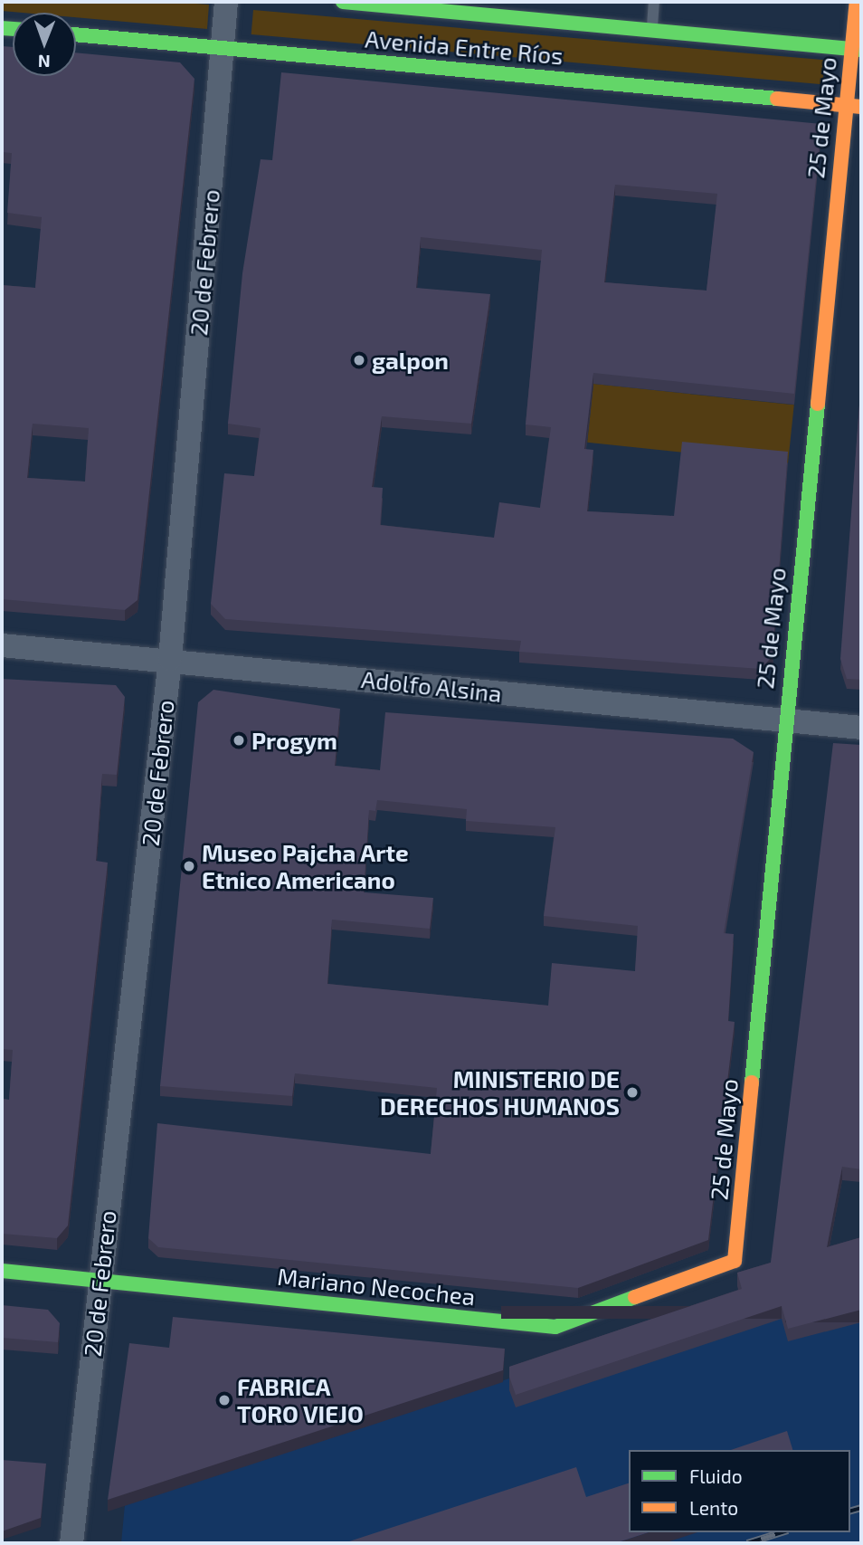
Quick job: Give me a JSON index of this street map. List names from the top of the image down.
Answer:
{
  "streets": {
    "street": [
      "Avenida Entre Ríos",
      "25 de Mayo",
      "20 de Febrero",
      "Adolfo Alsina",
      "Mariano Necochea"
    ]
  },
  "crossings": [
    ["Avenida Entre Ríos", "25 de Mayo"],
    ["Avenida Entre Ríos", "20 de Febrero"],
    ["25 de Mayo", "Adolfo Alsina"],
    ["25 de Mayo", "Mariano Necochea"],
    ["20 de Febrero", "Adolfo Alsina"],
    ["20 de Febrero", "Mariano Necochea"]
  ],
  "places": [
    "galpon",
    "Progym",
    "Museo Pajcha Arte Etnico Americano",
    "MINISTERIO DE DERECHOS HUMANOS",
    "FABRICA TORO VIEJO"
  ],
  "legend": ["Fluido", "Lento"],
  "north": "bottom"
}
